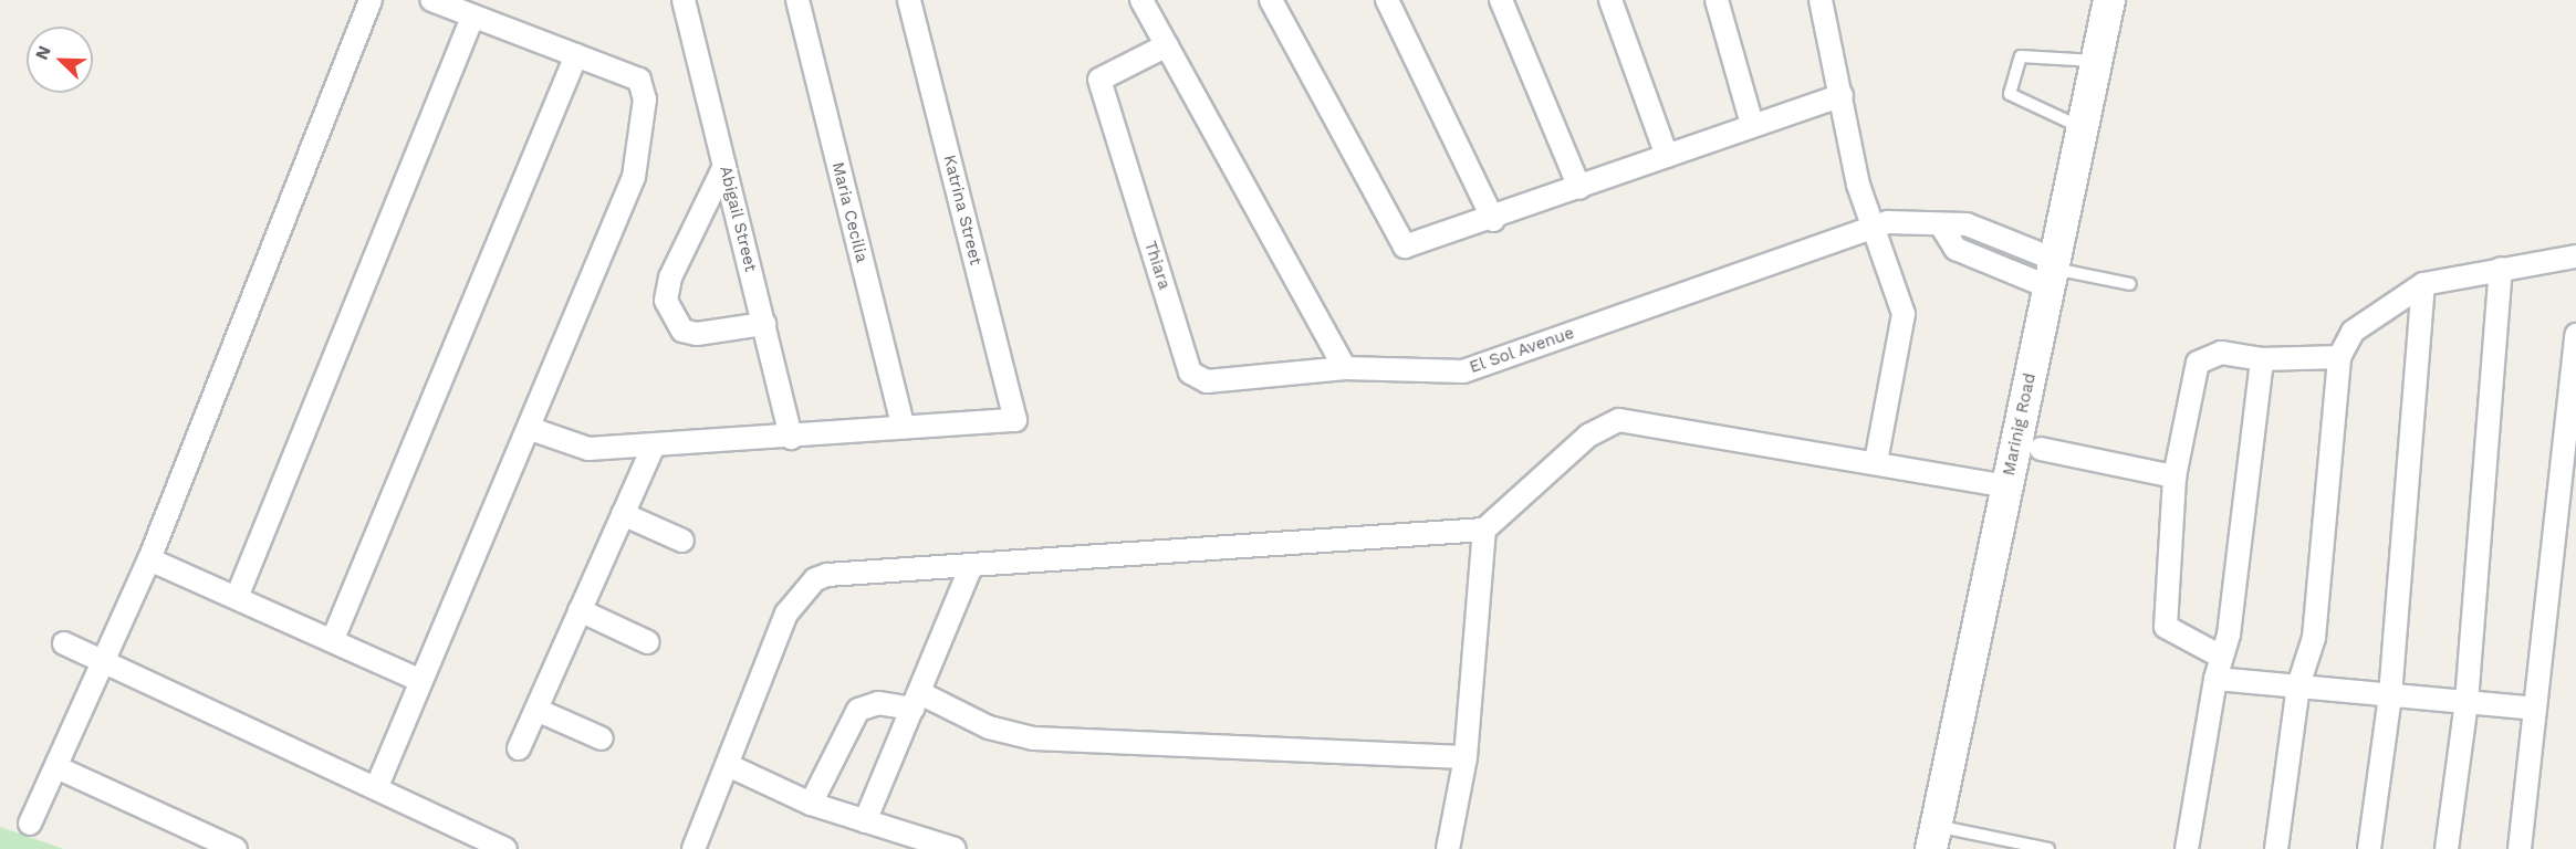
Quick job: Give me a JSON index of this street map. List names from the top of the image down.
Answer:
{
  "streets": {
    "street": [
      "Maria Cecilia",
      "Abigail Street",
      "Thiara",
      "El Sol Avenue",
      "Marinig Road"
    ]
  },
  "crossings": [
    ["Thiara", "El Sol Avenue"],
    ["El Sol Avenue", "Marinig Road"]
  ],
  "north": "top left"
}
